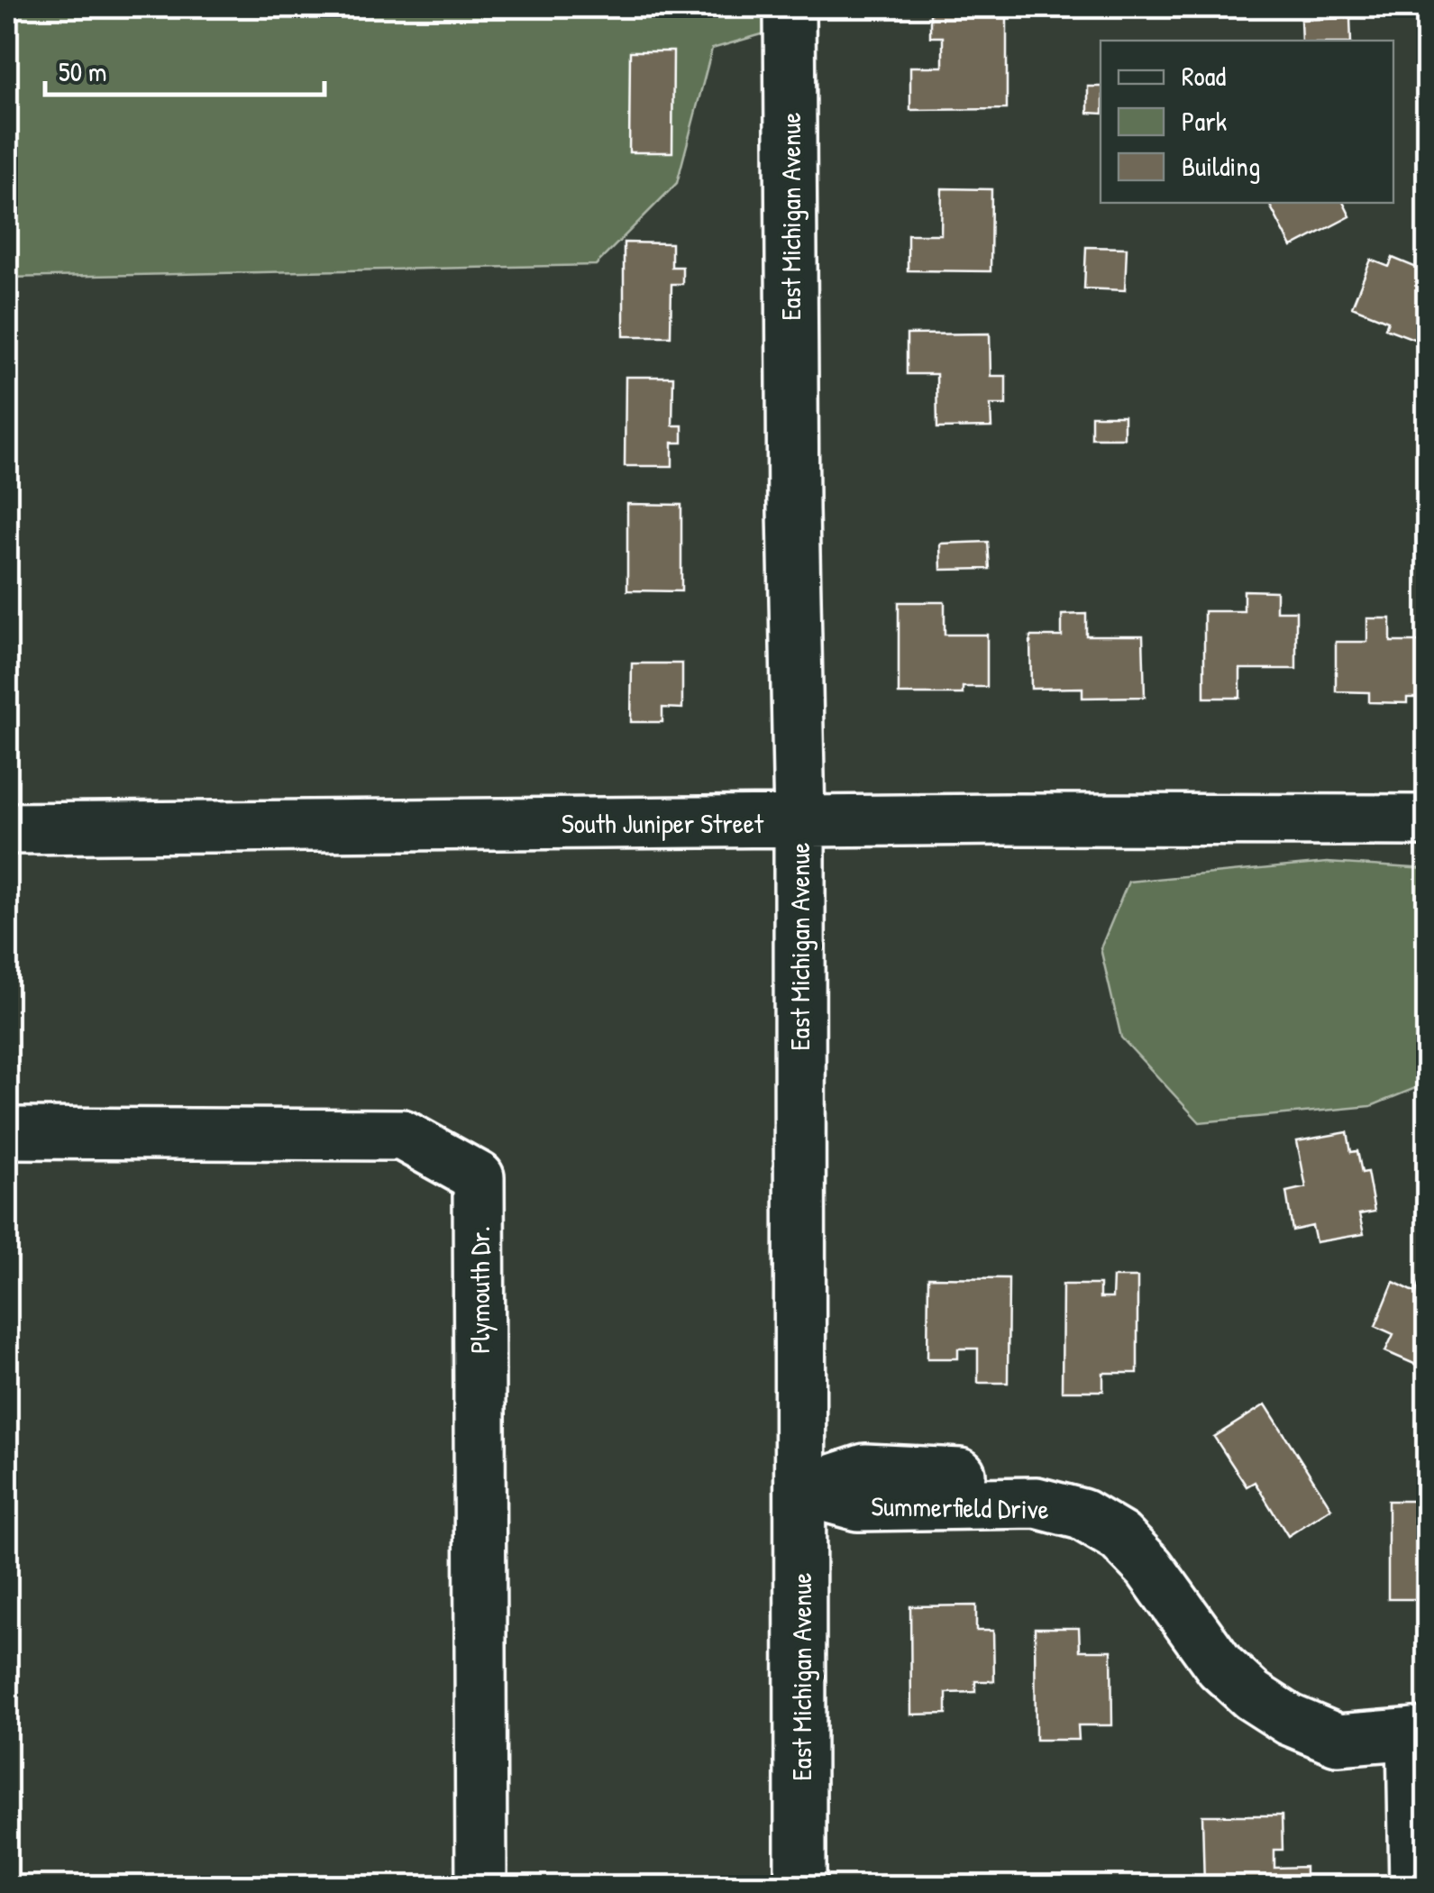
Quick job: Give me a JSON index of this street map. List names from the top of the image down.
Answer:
{
  "streets": {
    "street": [
      "East Michigan Avenue",
      "South Juniper Street",
      "Plymouth Dr.",
      "Summerfield Drive"
    ]
  },
  "crossings": [
    ["East Michigan Avenue", "South Juniper Street"],
    ["East Michigan Avenue", "Summerfield Drive"]
  ],
  "legend": ["Road", "Park", "Building"],
  "scale_bar": "50 m"
}
